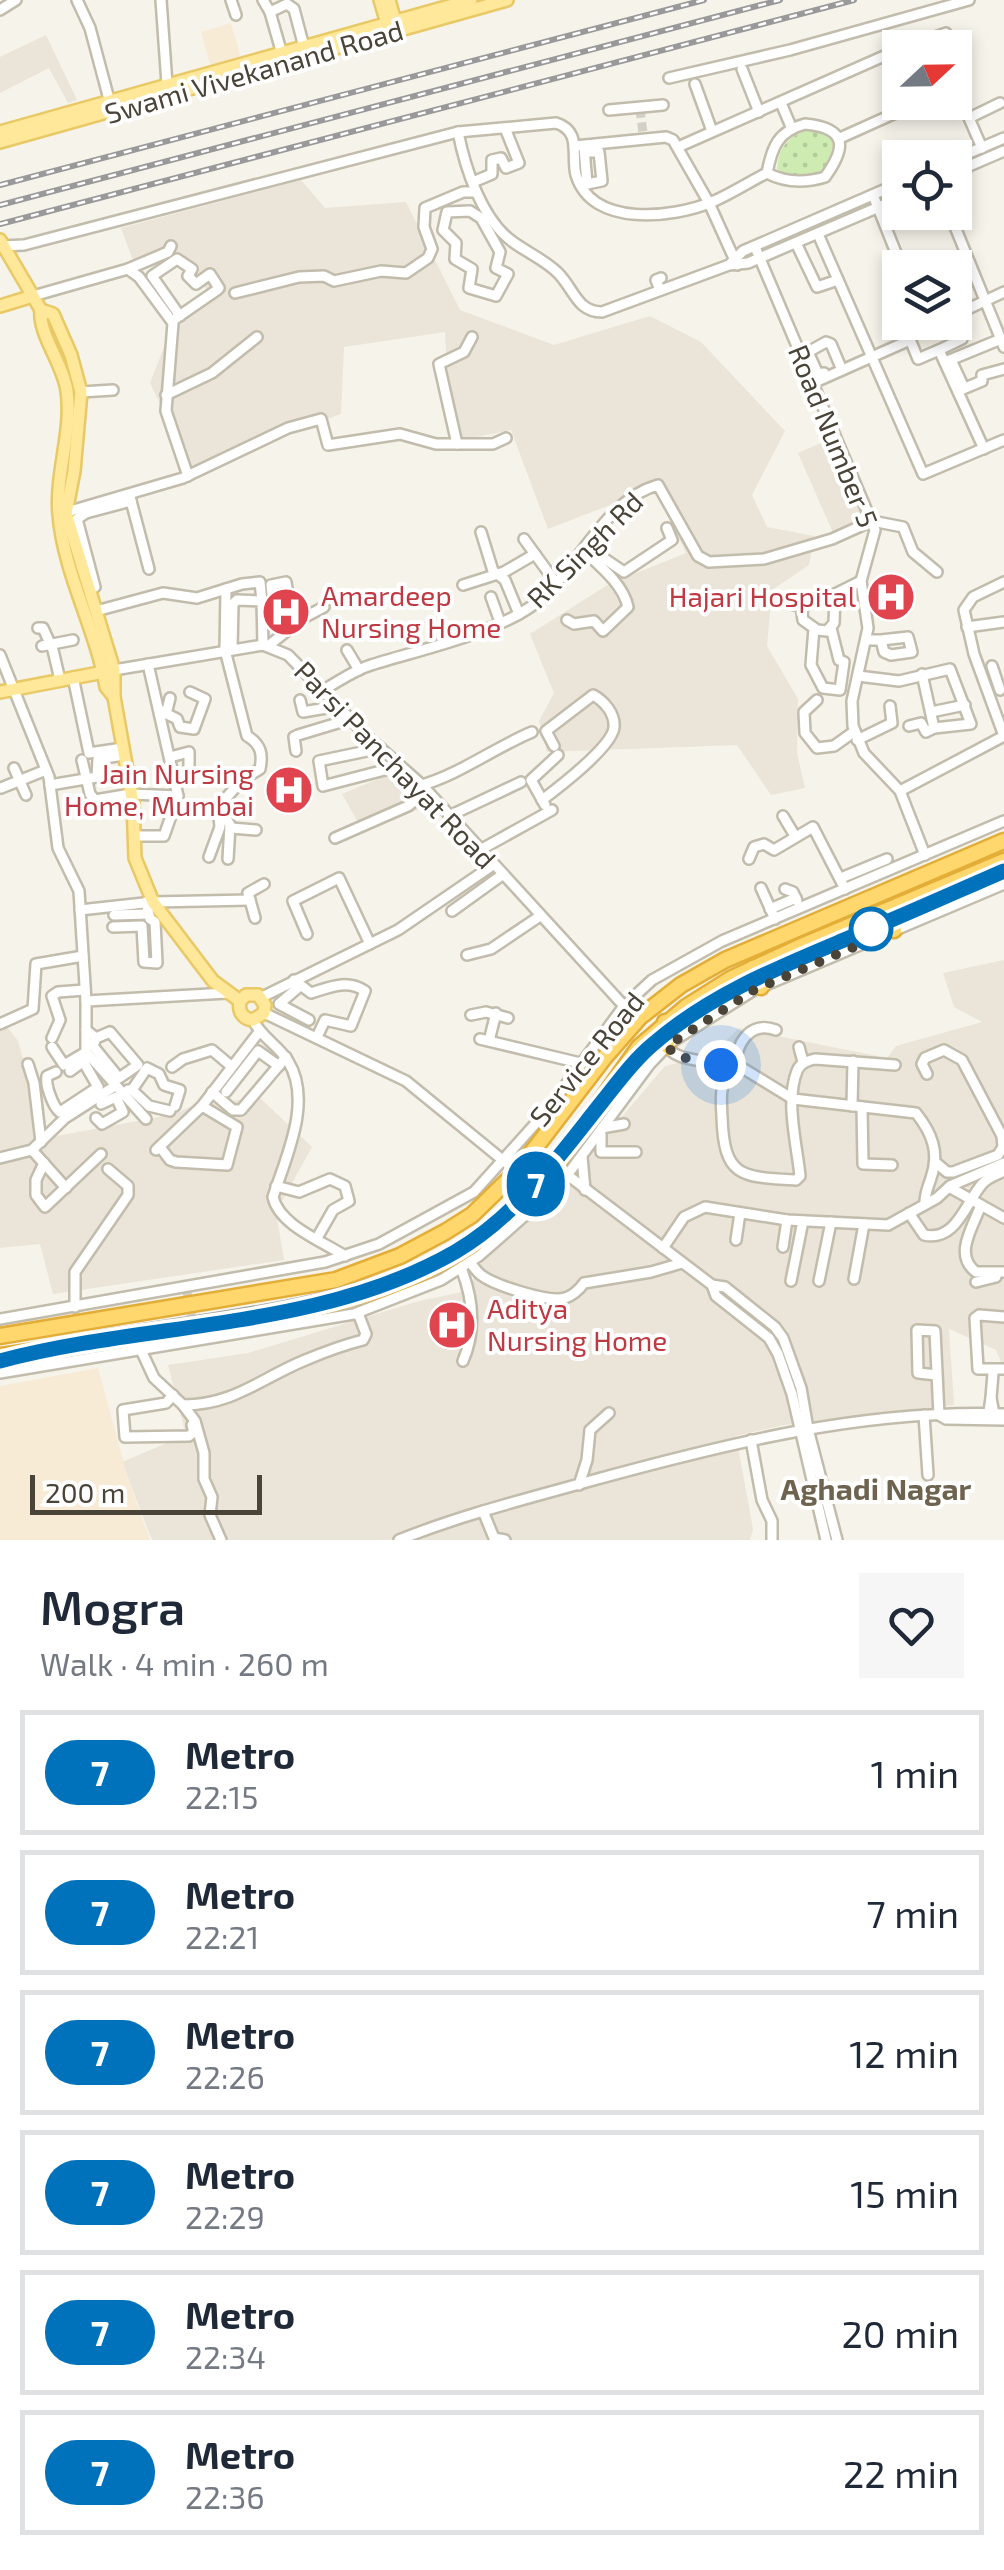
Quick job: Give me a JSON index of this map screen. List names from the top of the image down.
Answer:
{
  "streets": {
    "main road": ["Swami Vivekanand Road"],
    "street": [
      "Road Number 5",
      "RK Singh Rd",
      "Parsi Panchayat Road",
      "Service Road"
    ]
  },
  "crossings": [
    ["Road Number 5", "RK Singh Rd"],
    ["RK Singh Rd", "Parsi Panchayat Road"],
    ["Parsi Panchayat Road", "Service Road"]
  ],
  "districts": ["Aghadi Nagar"],
  "places": {
    "hospital": [
      "Hajari Hospital",
      "Amardeep Nursing Home",
      "Jain Nursing Home, Mumbai",
      "Aditya Nursing Home"
    ]
  },
  "lines": ["metro line 7"],
  "scale_bar": "200 m",
  "north": "right",
  "page": {
    "on_map": "7",
    "scale": "200 m",
    "heading": ["Mogra", "Walk · 4 min · 260 m"],
    "list": [
      {
        "mark": "7",
        "name": "Metro",
        "note": "22:15",
        "value": "1 min"
      },
      {
        "mark": "7",
        "name": "Metro",
        "note": "22:21",
        "value": "7 min"
      },
      {
        "mark": "7",
        "name": "Metro",
        "note": "22:26",
        "value": "12 min"
      },
      {
        "mark": "7",
        "name": "Metro",
        "note": "22:29",
        "value": "15 min"
      },
      {
        "mark": "7",
        "name": "Metro",
        "note": "22:34",
        "value": "20 min"
      },
      {
        "mark": "7",
        "name": "Metro",
        "note": "22:36",
        "value": "22 min"
      }
    ]
  }
}
